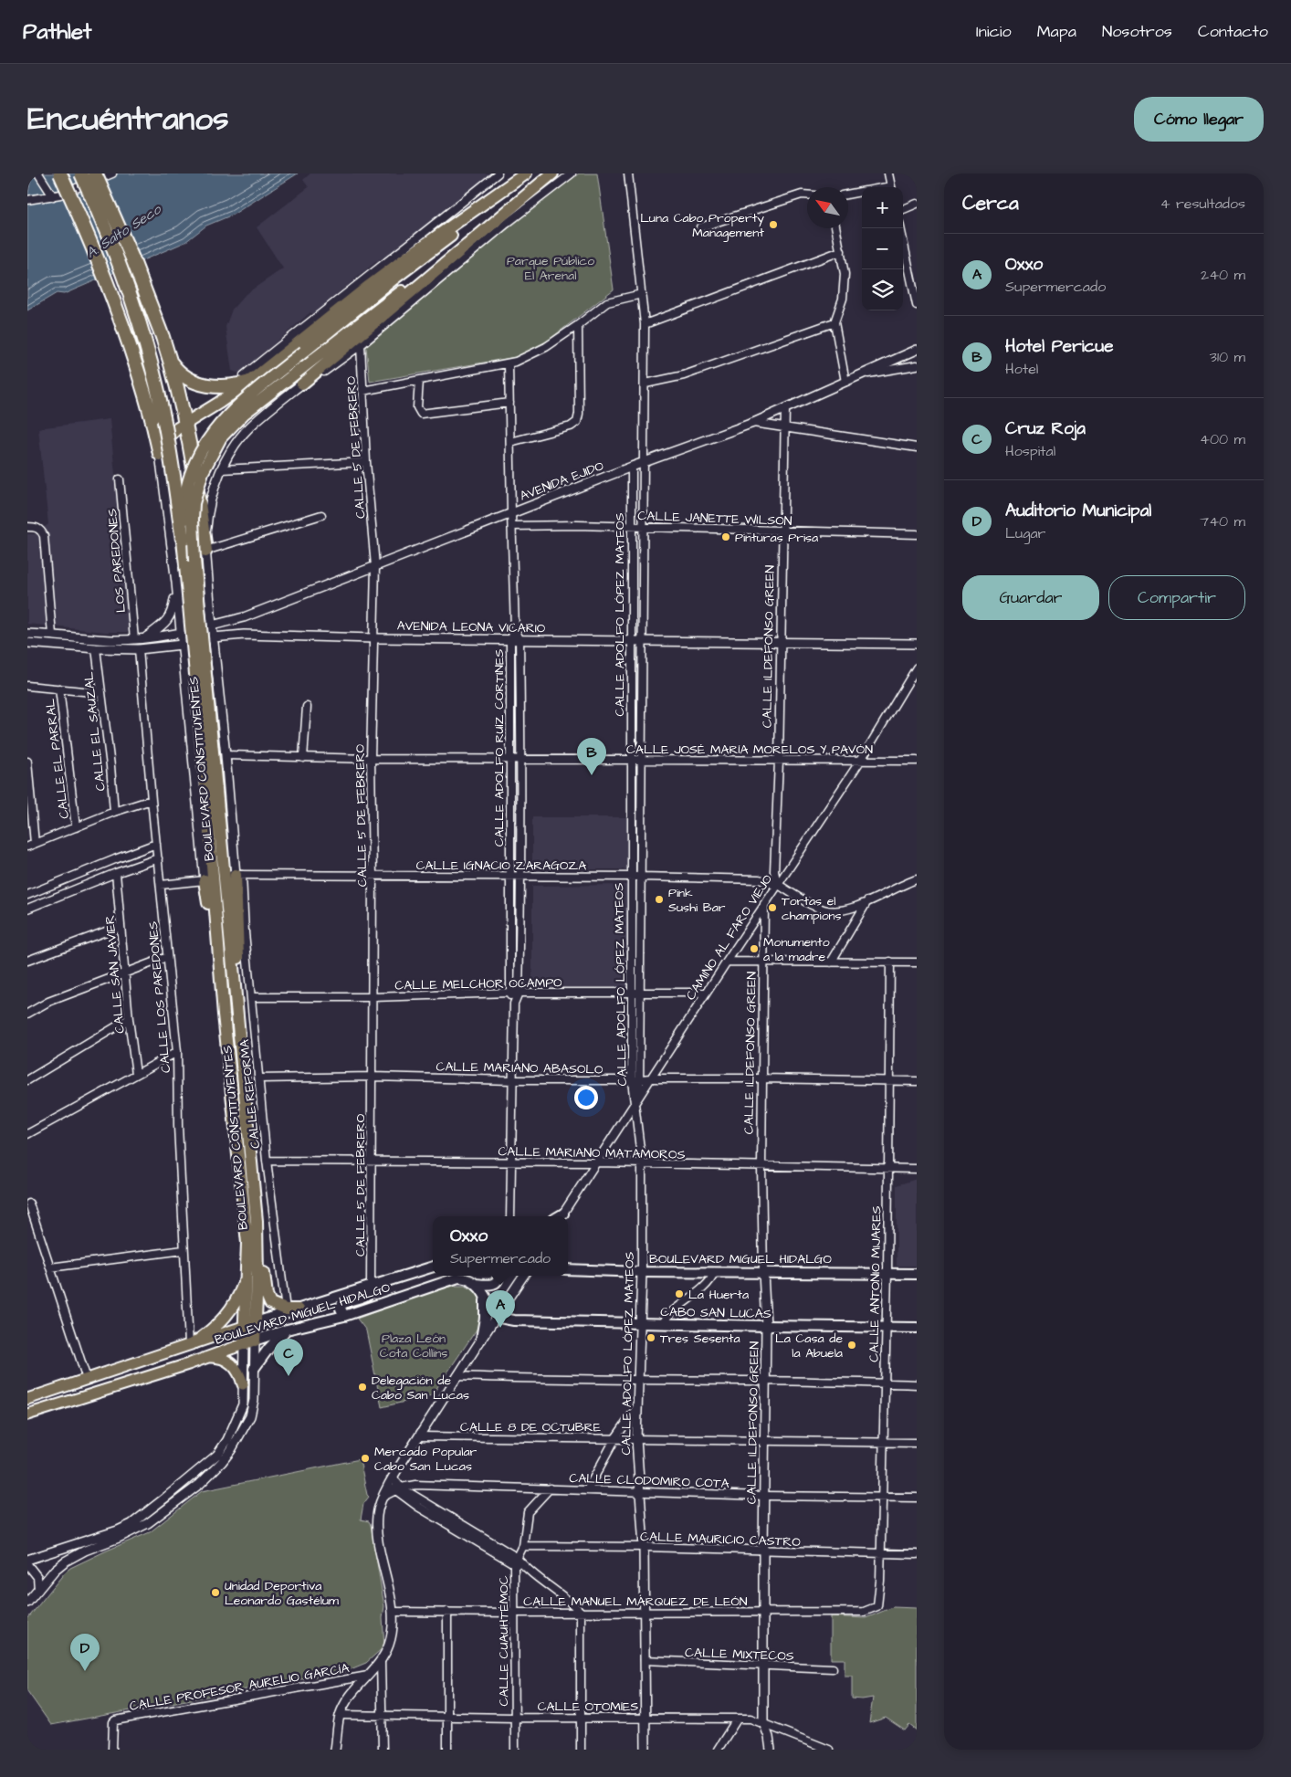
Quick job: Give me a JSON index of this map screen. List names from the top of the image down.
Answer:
{
  "streets": {
    "highway": ["BOULEVARD CONSTITUYENTES"],
    "main road": ["BOULEVARD MIGUEL HIDALGO", "CABO SAN LUCAS"],
    "street": [
      "CALLE 5 DE FEBRERO",
      "AVENIDA EJIDO",
      "CALLE JANETTE WILSON",
      "LOS PAREDONES",
      "CALLE ADOLFO LÓPEZ MATEOS",
      "AVENIDA LEONA VICARIO",
      "CALLE ILDEFONSO GREEN",
      "CALLE EL SAUZAL",
      "CALLE ADOLFO RUÍZ CORTINES",
      "CALLE JOSÉ MARÍA MORELOS Y PAVÓN",
      "CALLE EL PARRAL",
      "CALLE IGNACIO ZARAGOZA",
      "CAMINO AL FARO VIEJO",
      "CALLE SAN JAVIER",
      "CALLE MELCHOR OCAMPO",
      "CALLE LOS PAREDONES",
      "CALLE MARIANO ABASOLO",
      "CALLE REFORMA",
      "CALLE MARIANO MATAMOROS",
      "CALLE ANTONIO MIJARES",
      "CALLE 8 DE OCTUBRE",
      "CALLE CLODOMIRO COTA",
      "CALLE MAURICIO CASTRO",
      "CALLE MANUEL MÁRQUEZ DE LEÓN",
      "CALLE CUAUHTÉMOC",
      "CALLE MIXTECOS",
      "CALLE PROFESOR AURELIO GARCÍA",
      "CALLE OTOMÍES"
    ]
  },
  "crossings": [
    ["CALLE 5 DE FEBRERO", "AVENIDA EJIDO"],
    ["CALLE 5 DE FEBRERO", "AVENIDA LEONA VICARIO"],
    ["CALLE 5 DE FEBRERO", "CALLE JOSÉ MARÍA MORELOS Y PAVÓN"],
    ["CALLE 5 DE FEBRERO", "CALLE IGNACIO ZARAGOZA"],
    ["CALLE 5 DE FEBRERO", "CALLE MELCHOR OCAMPO"],
    ["CALLE 5 DE FEBRERO", "CALLE MARIANO ABASOLO"],
    ["CALLE 5 DE FEBRERO", "CALLE MARIANO MATAMOROS"],
    ["CALLE 5 DE FEBRERO", "BOULEVARD MIGUEL HIDALGO"],
    ["AVENIDA EJIDO", "CALLE ADOLFO LÓPEZ MATEOS"],
    ["AVENIDA EJIDO", "CALLE ILDEFONSO GREEN"],
    ["AVENIDA EJIDO", "CALLE ADOLFO RUÍZ CORTINES"],
    ["AVENIDA EJIDO", "BOULEVARD CONSTITUYENTES"],
    ["CALLE JANETTE WILSON", "CALLE ADOLFO LÓPEZ MATEOS"],
    ["CALLE JANETTE WILSON", "CALLE ILDEFONSO GREEN"],
    ["CALLE JANETTE WILSON", "CALLE ADOLFO RUÍZ CORTINES"],
    ["CALLE ADOLFO LÓPEZ MATEOS", "AVENIDA LEONA VICARIO"],
    ["CALLE ADOLFO LÓPEZ MATEOS", "CALLE JOSÉ MARÍA MORELOS Y PAVÓN"],
    ["CALLE ADOLFO LÓPEZ MATEOS", "CALLE IGNACIO ZARAGOZA"],
    ["CALLE ADOLFO LÓPEZ MATEOS", "CAMINO AL FARO VIEJO"],
    ["CALLE ADOLFO LÓPEZ MATEOS", "CALLE MELCHOR OCAMPO"],
    ["CALLE ADOLFO LÓPEZ MATEOS", "CALLE MARIANO ABASOLO"],
    ["CALLE ADOLFO LÓPEZ MATEOS", "CALLE MARIANO MATAMOROS"],
    ["CALLE ADOLFO LÓPEZ MATEOS", "BOULEVARD MIGUEL HIDALGO"],
    ["CALLE ADOLFO LÓPEZ MATEOS", "CABO SAN LUCAS"],
    ["CALLE ADOLFO LÓPEZ MATEOS", "CALLE 8 DE OCTUBRE"],
    ["CALLE ADOLFO LÓPEZ MATEOS", "CALLE CLODOMIRO COTA"],
    ["CALLE ADOLFO LÓPEZ MATEOS", "CALLE MAURICIO CASTRO"],
    ["CALLE ADOLFO LÓPEZ MATEOS", "CALLE MANUEL MÁRQUEZ DE LEÓN"],
    ["CALLE ADOLFO LÓPEZ MATEOS", "CALLE MIXTECOS"],
    ["CALLE ADOLFO LÓPEZ MATEOS", "CALLE OTOMÍES"],
    ["AVENIDA LEONA VICARIO", "CALLE ILDEFONSO GREEN"],
    ["AVENIDA LEONA VICARIO", "CALLE EL SAUZAL"],
    ["AVENIDA LEONA VICARIO", "CALLE ADOLFO RUÍZ CORTINES"],
    ["AVENIDA LEONA VICARIO", "BOULEVARD CONSTITUYENTES"],
    ["AVENIDA LEONA VICARIO", "CALLE LOS PAREDONES"],
    ["CALLE ILDEFONSO GREEN", "CALLE JOSÉ MARÍA MORELOS Y PAVÓN"],
    ["CALLE ILDEFONSO GREEN", "CALLE IGNACIO ZARAGOZA"],
    ["CALLE ILDEFONSO GREEN", "CAMINO AL FARO VIEJO"],
    ["CALLE ILDEFONSO GREEN", "CALLE MARIANO ABASOLO"],
    ["CALLE ILDEFONSO GREEN", "CALLE MARIANO MATAMOROS"],
    ["CALLE ILDEFONSO GREEN", "BOULEVARD MIGUEL HIDALGO"],
    ["CALLE ILDEFONSO GREEN", "CABO SAN LUCAS"],
    ["CALLE ILDEFONSO GREEN", "CALLE 8 DE OCTUBRE"],
    ["CALLE ILDEFONSO GREEN", "CALLE CLODOMIRO COTA"],
    ["CALLE ILDEFONSO GREEN", "CALLE MAURICIO CASTRO"],
    ["CALLE ILDEFONSO GREEN", "CALLE MANUEL MÁRQUEZ DE LEÓN"],
    ["CALLE ILDEFONSO GREEN", "CALLE MIXTECOS"],
    ["CALLE ILDEFONSO GREEN", "CALLE OTOMÍES"],
    ["CALLE ADOLFO RUÍZ CORTINES", "CALLE JOSÉ MARÍA MORELOS Y PAVÓN"],
    ["CALLE ADOLFO RUÍZ CORTINES", "CALLE IGNACIO ZARAGOZA"],
    ["CALLE ADOLFO RUÍZ CORTINES", "CALLE MELCHOR OCAMPO"],
    ["CALLE ADOLFO RUÍZ CORTINES", "CALLE MARIANO ABASOLO"],
    ["CALLE ADOLFO RUÍZ CORTINES", "CALLE MARIANO MATAMOROS"],
    ["CALLE JOSÉ MARÍA MORELOS Y PAVÓN", "BOULEVARD CONSTITUYENTES"],
    ["CALLE JOSÉ MARÍA MORELOS Y PAVÓN", "CAMINO AL FARO VIEJO"],
    ["BOULEVARD CONSTITUYENTES", "CALLE IGNACIO ZARAGOZA"],
    ["BOULEVARD CONSTITUYENTES", "CALLE REFORMA"],
    ["BOULEVARD CONSTITUYENTES", "BOULEVARD MIGUEL HIDALGO"],
    ["CALLE IGNACIO ZARAGOZA", "CAMINO AL FARO VIEJO"],
    ["CALLE IGNACIO ZARAGOZA", "CALLE REFORMA"],
    ["CAMINO AL FARO VIEJO", "CALLE MELCHOR OCAMPO"],
    ["CAMINO AL FARO VIEJO", "CALLE MARIANO ABASOLO"],
    ["CAMINO AL FARO VIEJO", "CALLE MARIANO MATAMOROS"],
    ["CALLE MELCHOR OCAMPO", "CALLE REFORMA"],
    ["CALLE LOS PAREDONES", "BOULEVARD MIGUEL HIDALGO"],
    ["CALLE MARIANO ABASOLO", "CALLE REFORMA"],
    ["CALLE MARIANO ABASOLO", "CALLE ANTONIO MIJARES"],
    ["CALLE REFORMA", "CALLE MARIANO MATAMOROS"],
    ["CALLE MARIANO MATAMOROS", "CALLE ANTONIO MIJARES"],
    ["BOULEVARD MIGUEL HIDALGO", "CALLE ANTONIO MIJARES"],
    ["CALLE ANTONIO MIJARES", "CABO SAN LUCAS"],
    ["CALLE ANTONIO MIJARES", "CALLE 8 DE OCTUBRE"],
    ["CALLE ANTONIO MIJARES", "CALLE CLODOMIRO COTA"],
    ["CALLE ANTONIO MIJARES", "CALLE MAURICIO CASTRO"],
    ["CALLE ANTONIO MIJARES", "CALLE MANUEL MÁRQUEZ DE LEÓN"],
    ["CALLE MANUEL MÁRQUEZ DE LEÓN", "CALLE CUAUHTÉMOC"],
    ["CALLE CUAUHTÉMOC", "CALLE OTOMÍES"]
  ],
  "water": ["A. Salto Seco"],
  "parks": ["Parque Público El Arenal", "Plaza León Cota Collins"],
  "places": [
    "Luna Cabo Property Management",
    "Pinturas Prisa",
    "Pink Sushi Bar",
    "Tortas el champions",
    "Monumento a la madre",
    "La Huerta",
    "Tres Sesenta",
    "La Casa de la Abuela",
    "Delegación de Cabo San Lucas",
    "Mercado Popular Cabo San Lucas",
    "Unidad Deportiva Leonardo Gastélum"
  ],
  "north": "top left",
  "page": {
    "header": "Pathlet",
    "nav": [
      "Inicio",
      "Mapa",
      "Nosotros",
      "Contacto"
    ],
    "title": "Encuéntranos",
    "buttons": [
      "Cómo llegar",
      ["Guardar", "Compartir"]
    ],
    "heading": ["Cerca", "4 resultados"],
    "map_buttons": ["+", "−"],
    "list": [
      {
        "mark": "A",
        "name": "Oxxo",
        "note": "Supermercado",
        "value": "240 m"
      },
      {
        "mark": "B",
        "name": "Hotel Pericue",
        "note": "Hotel",
        "value": "310 m"
      },
      {
        "mark": "C",
        "name": "Cruz Roja",
        "note": "Hospital",
        "value": "400 m"
      },
      {
        "mark": "D",
        "name": "Auditorio Municipal",
        "note": "Lugar",
        "value": "740 m"
      }
    ],
    "pins": [
      "B",
      "A",
      "C",
      "D"
    ],
    "popup": ["Oxxo", "Supermercado"]
  }
}
